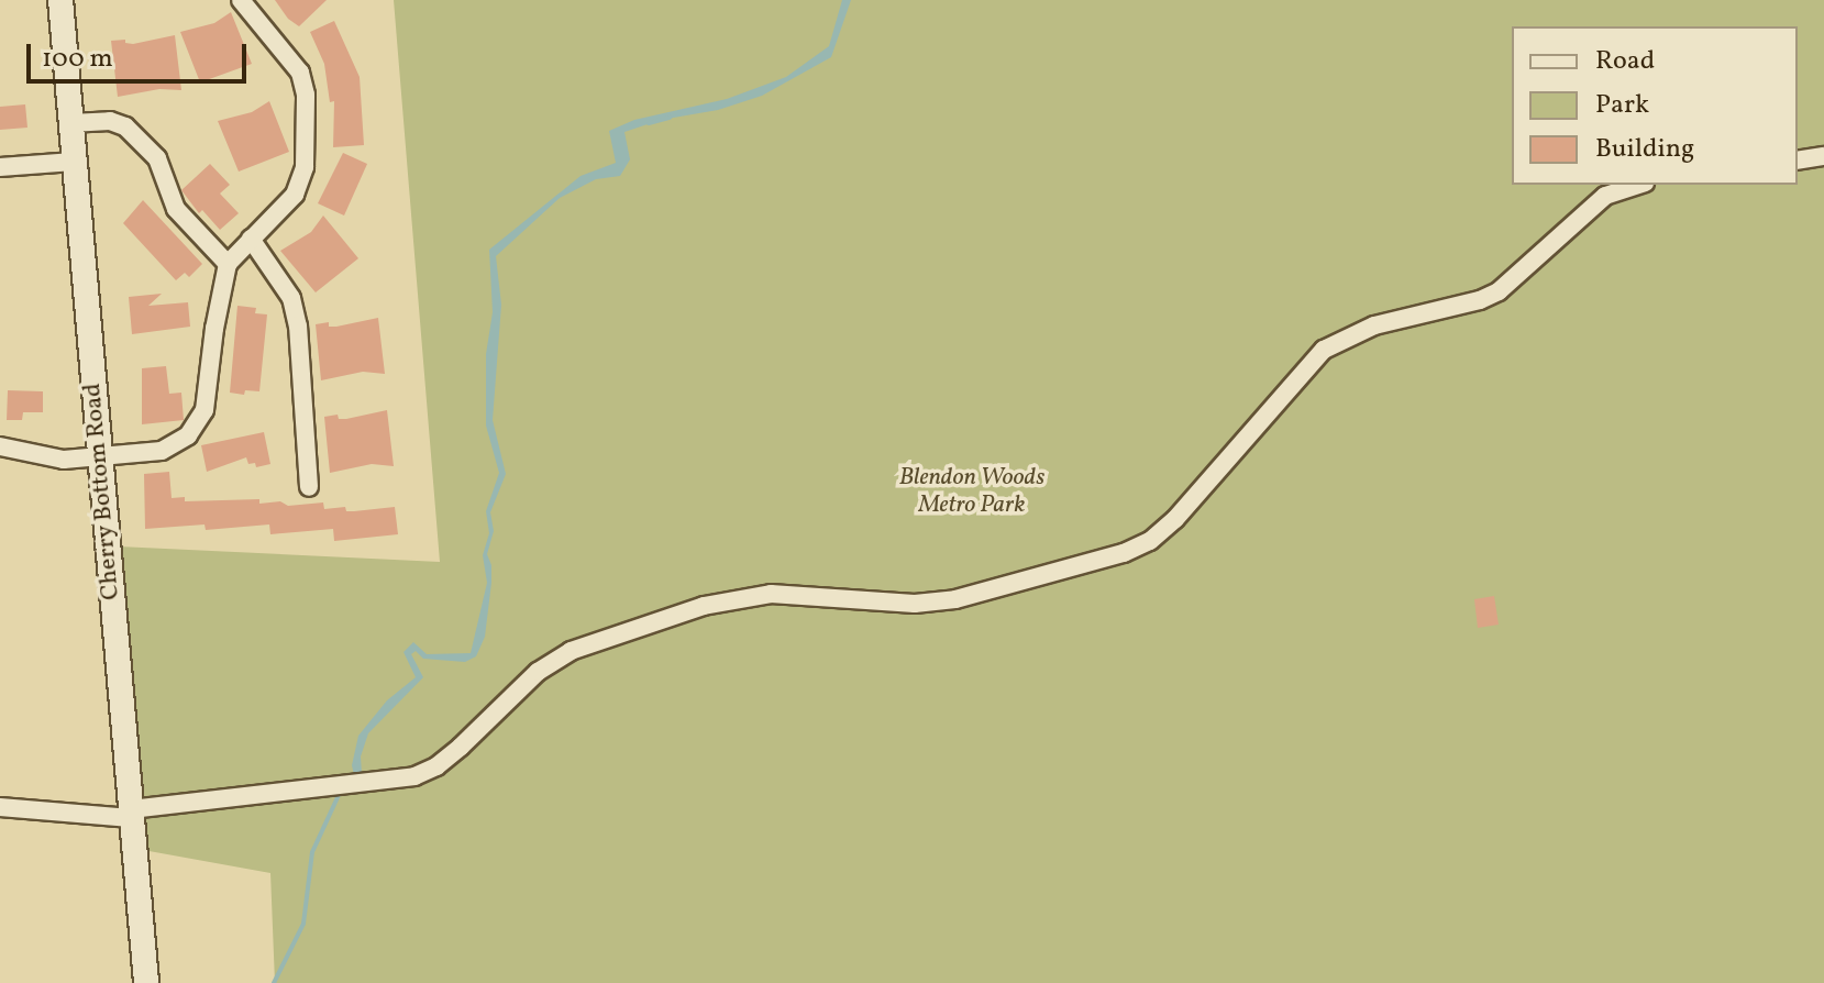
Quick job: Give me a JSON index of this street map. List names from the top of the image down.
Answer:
{
  "streets": {
    "main road": ["Cherry Bottom Road"]
  },
  "parks": ["Blendon Woods Metro Park"],
  "legend": ["Road", "Park", "Building"],
  "scale_bar": "100 m"
}
